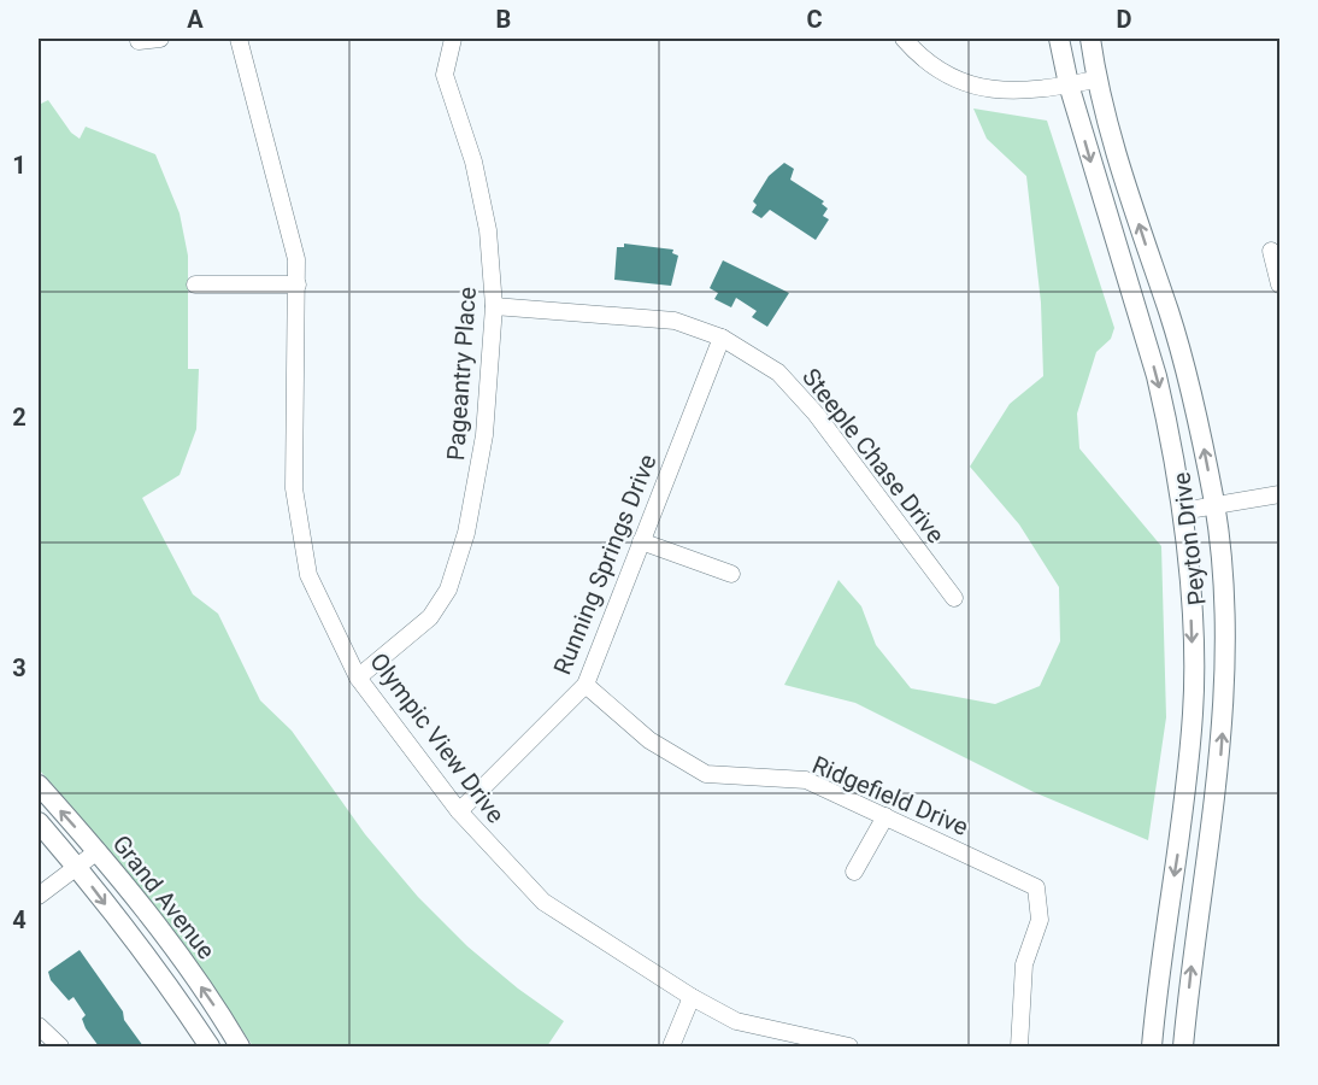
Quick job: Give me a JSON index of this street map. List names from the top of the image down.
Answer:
{
  "streets": {
    "main road": ["Peyton Drive", "Grand Avenue"],
    "street": [
      "Pageantry Place",
      "Steeple Chase Drive",
      "Running Springs Drive",
      "Olympic View Drive",
      "Ridgefield Drive"
    ]
  },
  "crossings": [
    ["Pageantry Place", "Steeple Chase Drive"],
    ["Pageantry Place", "Olympic View Drive"],
    ["Steeple Chase Drive", "Running Springs Drive"],
    ["Running Springs Drive", "Olympic View Drive"],
    ["Running Springs Drive", "Ridgefield Drive"]
  ],
  "grid": {
    "columns": [
      "A",
      "B",
      "C",
      "D"
    ],
    "rows": [
      "1",
      "2",
      "3",
      "4"
    ]
  }
}
